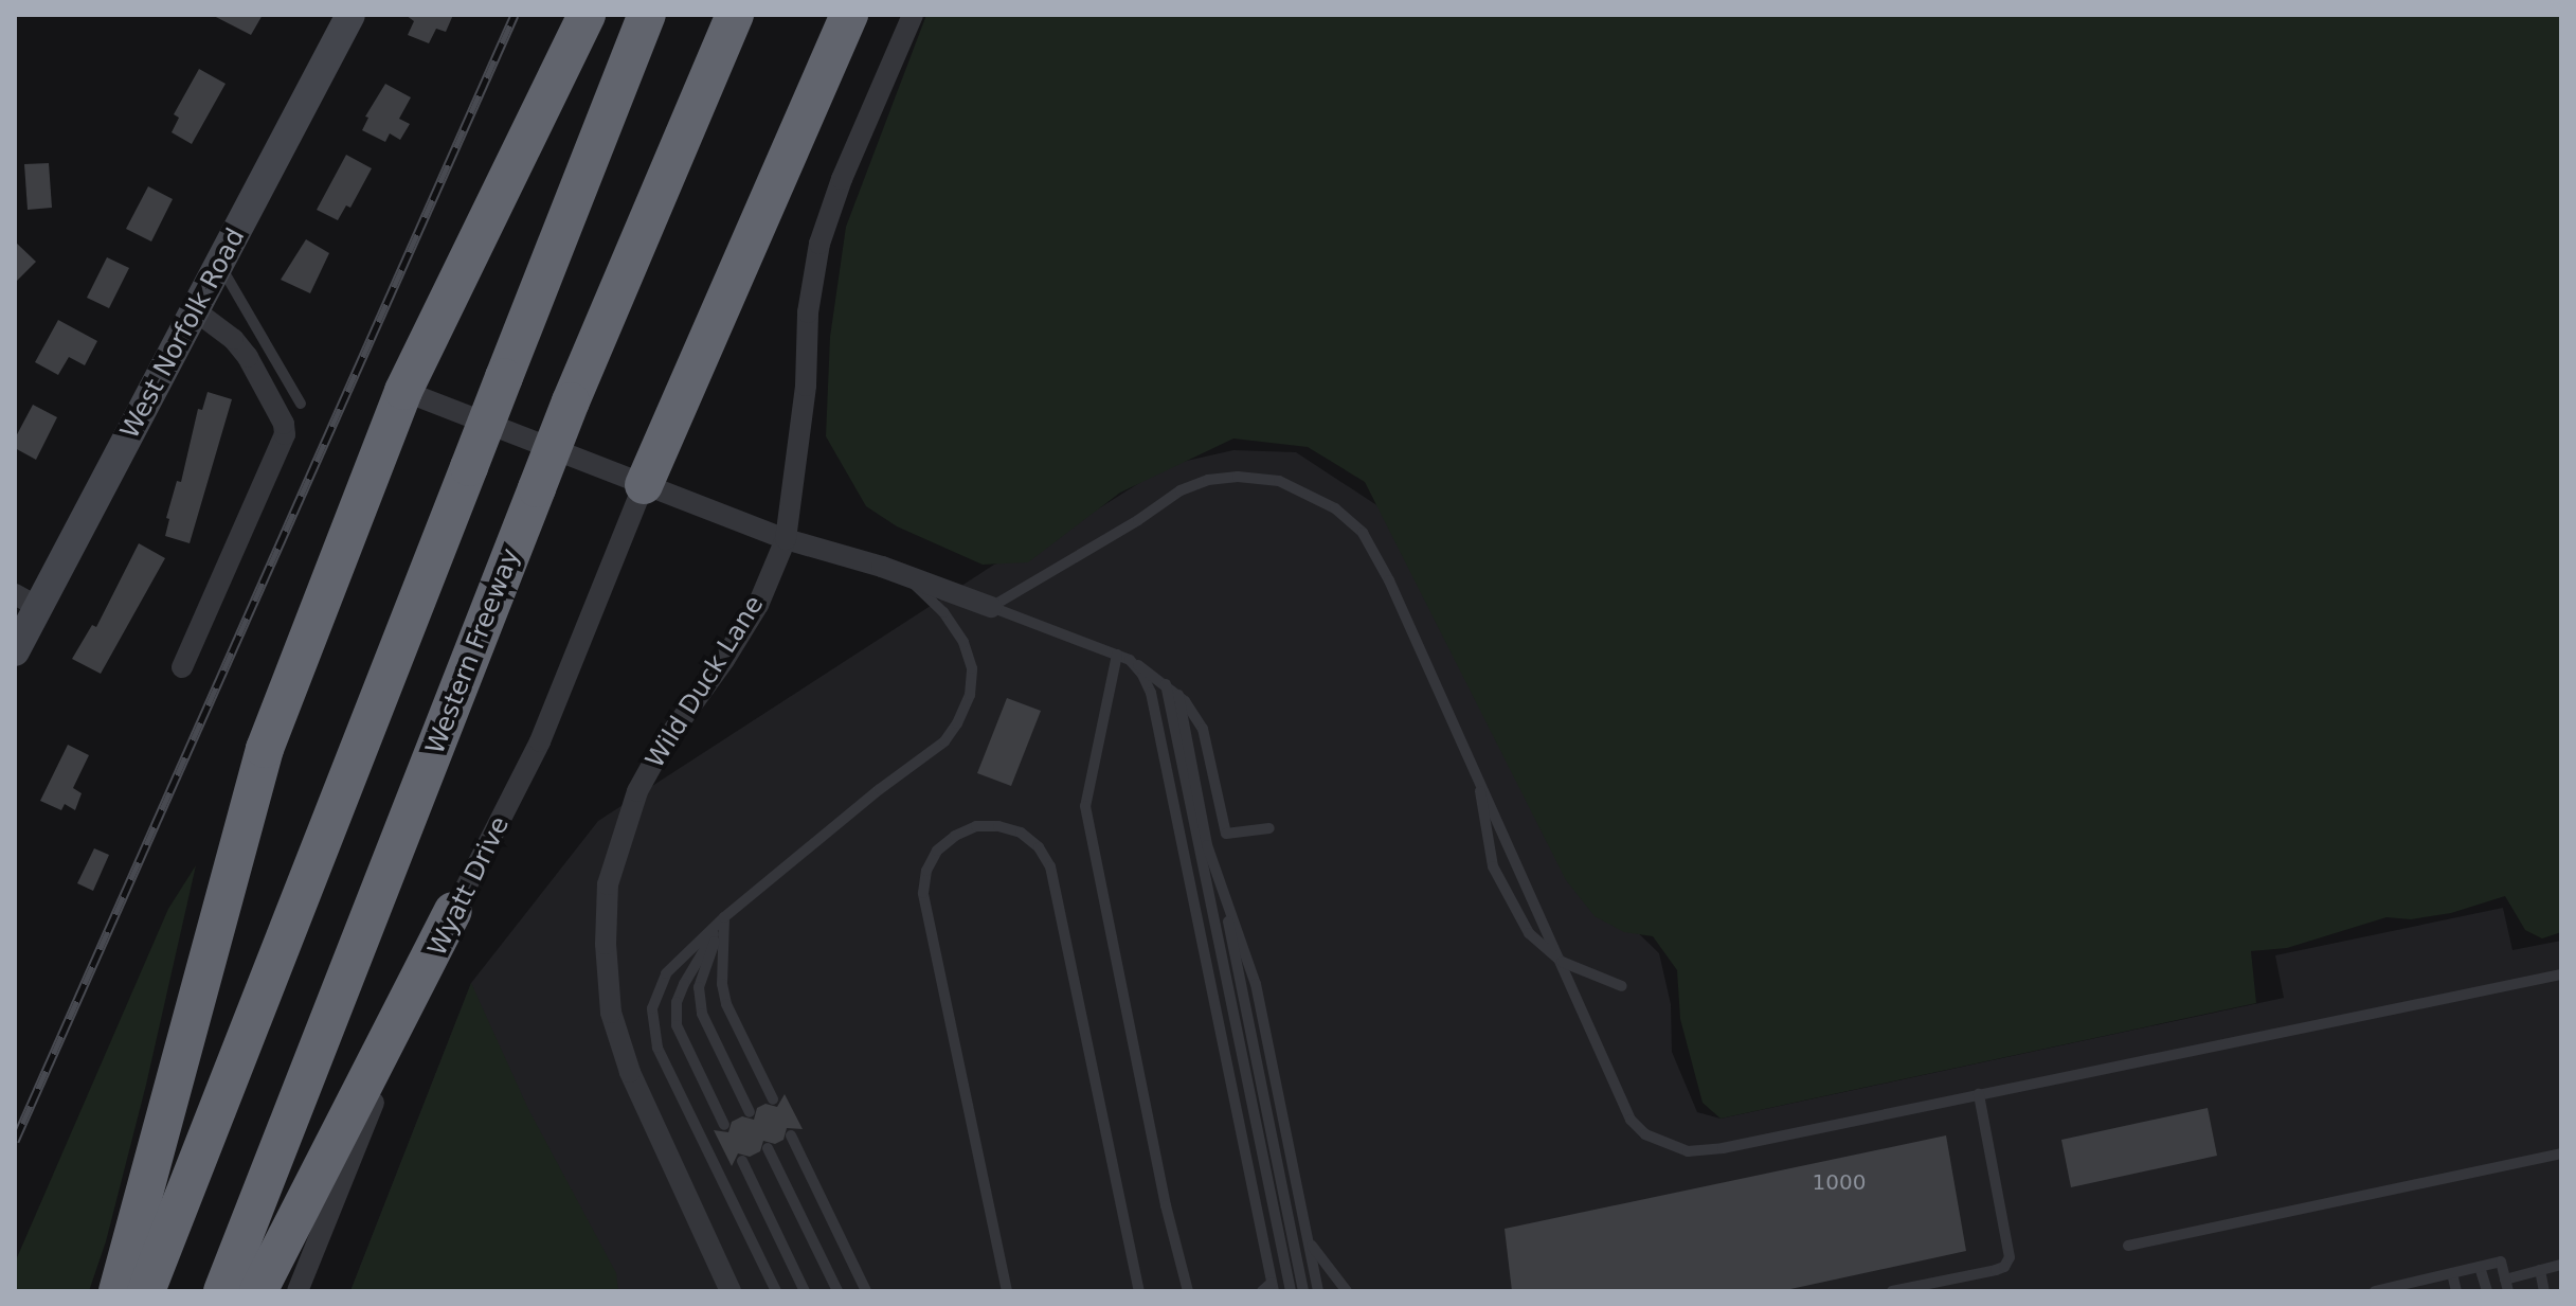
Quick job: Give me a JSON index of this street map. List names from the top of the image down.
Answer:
{
  "streets": {
    "highway": ["Western Freeway"],
    "street": ["West Norfolk Road", "Wild Duck Lane", "Wyatt Drive"]
  },
  "house_numbers": ["1000"]
}
